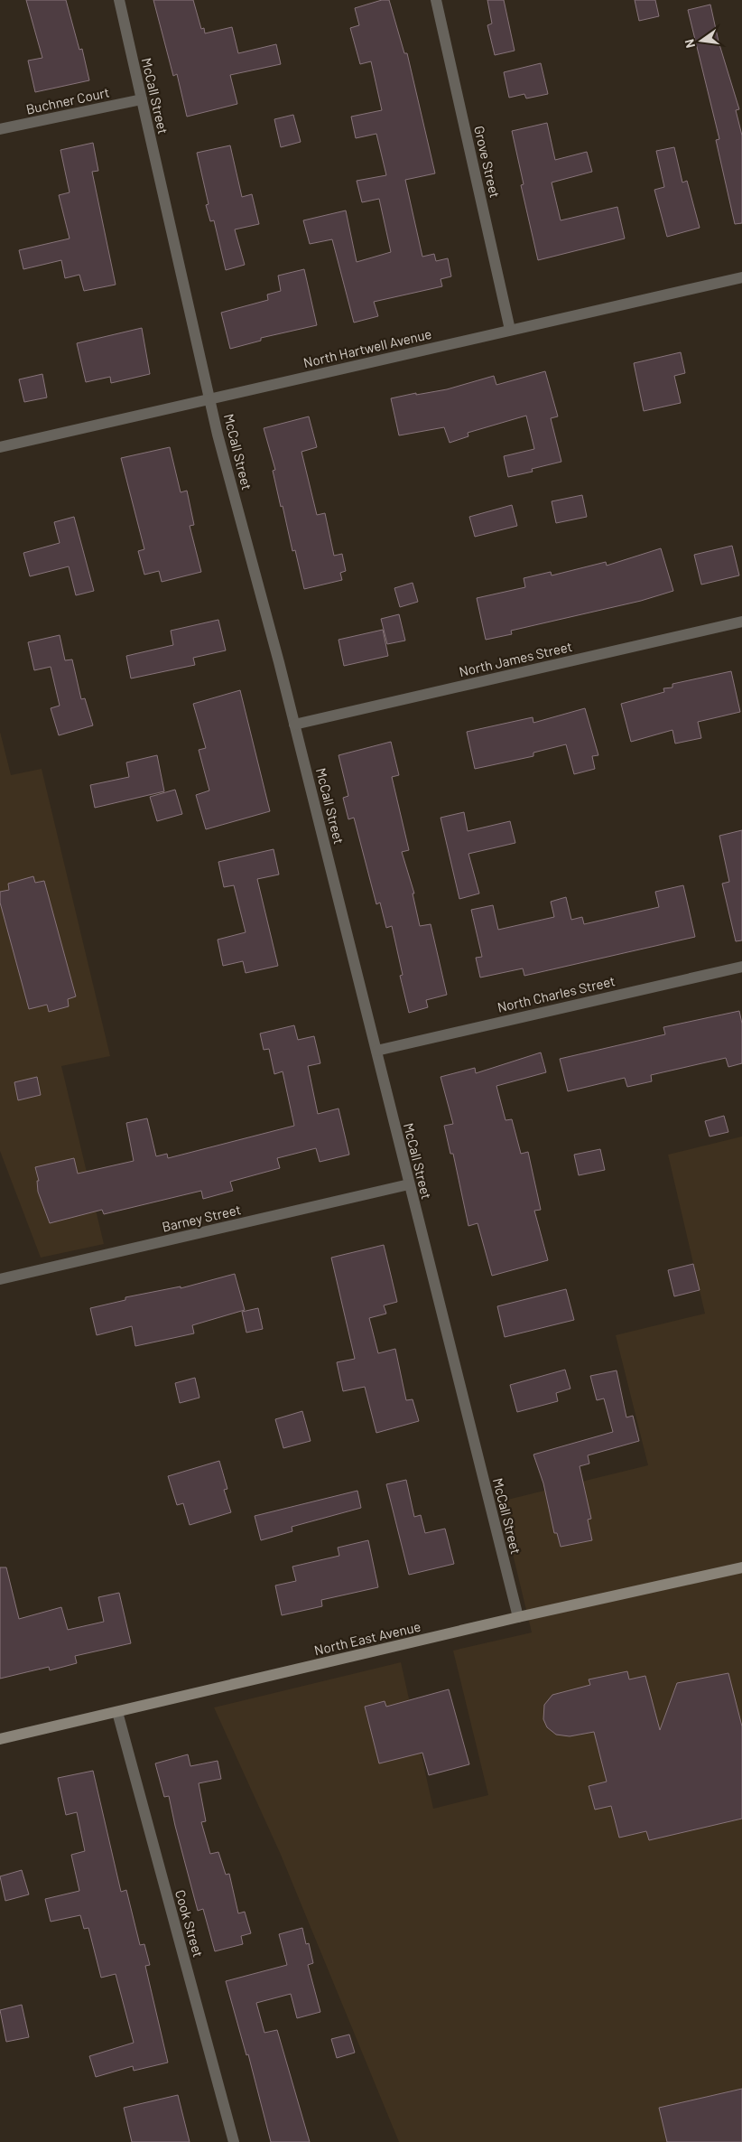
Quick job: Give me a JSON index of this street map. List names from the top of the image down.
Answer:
{
  "streets": {
    "main road": ["North East Avenue"],
    "street": [
      "McCall Street",
      "Buchner Court",
      "Grove Street",
      "North Hartwell Avenue",
      "North James Street",
      "North Charles Street",
      "Barney Street",
      "Cook Street"
    ]
  },
  "crossings": [
    ["McCall Street", "Buchner Court"],
    ["McCall Street", "North Hartwell Avenue"],
    ["McCall Street", "North James Street"],
    ["McCall Street", "North Charles Street"],
    ["McCall Street", "Barney Street"],
    ["McCall Street", "North East Avenue"],
    ["Grove Street", "North Hartwell Avenue"],
    ["North East Avenue", "Cook Street"]
  ],
  "north": "left"
}
